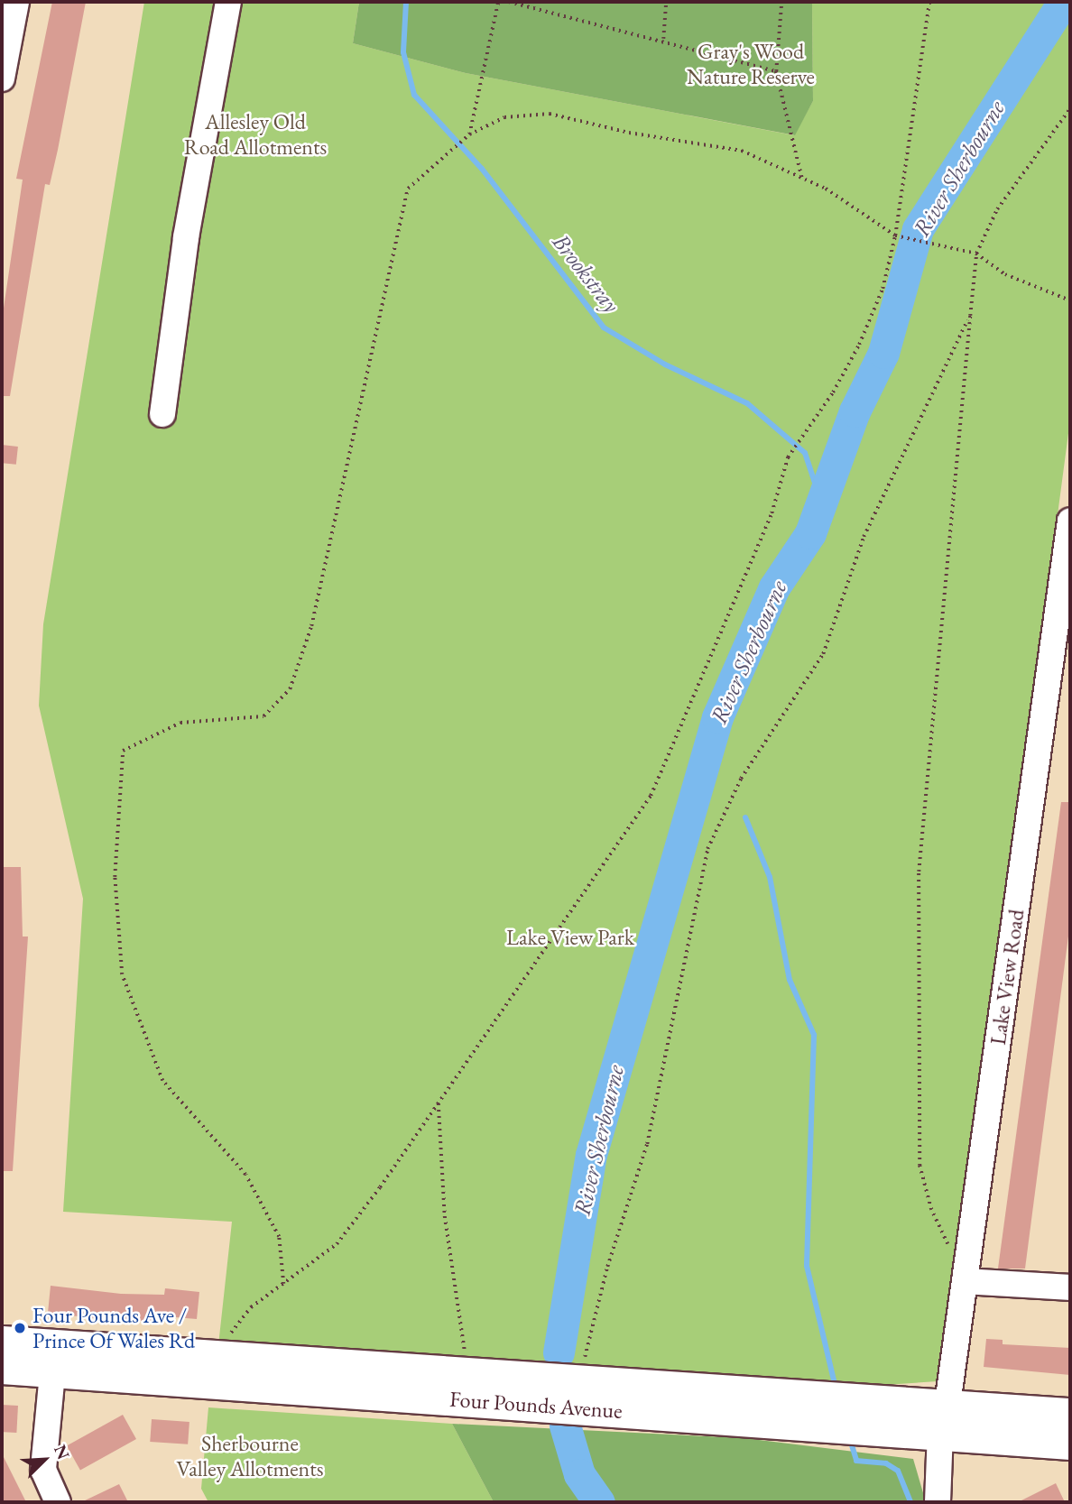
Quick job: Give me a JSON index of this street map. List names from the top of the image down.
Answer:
{
  "streets": {
    "main road": ["Four Pounds Avenue"],
    "street": ["Lake View Road"]
  },
  "crossings": [
    ["Lake View Road", "Four Pounds Avenue"]
  ],
  "water": ["River Sherbourne", "Brookstray"],
  "parks": [
    "Gray's Wood Nature Reserve",
    "Allesley Old Road Allotments",
    "Lake View Park",
    "Sherbourne Valley Allotments"
  ],
  "places": ["Four Pounds Ave / Prince Of Wales Rd"],
  "north": "top right"
}
